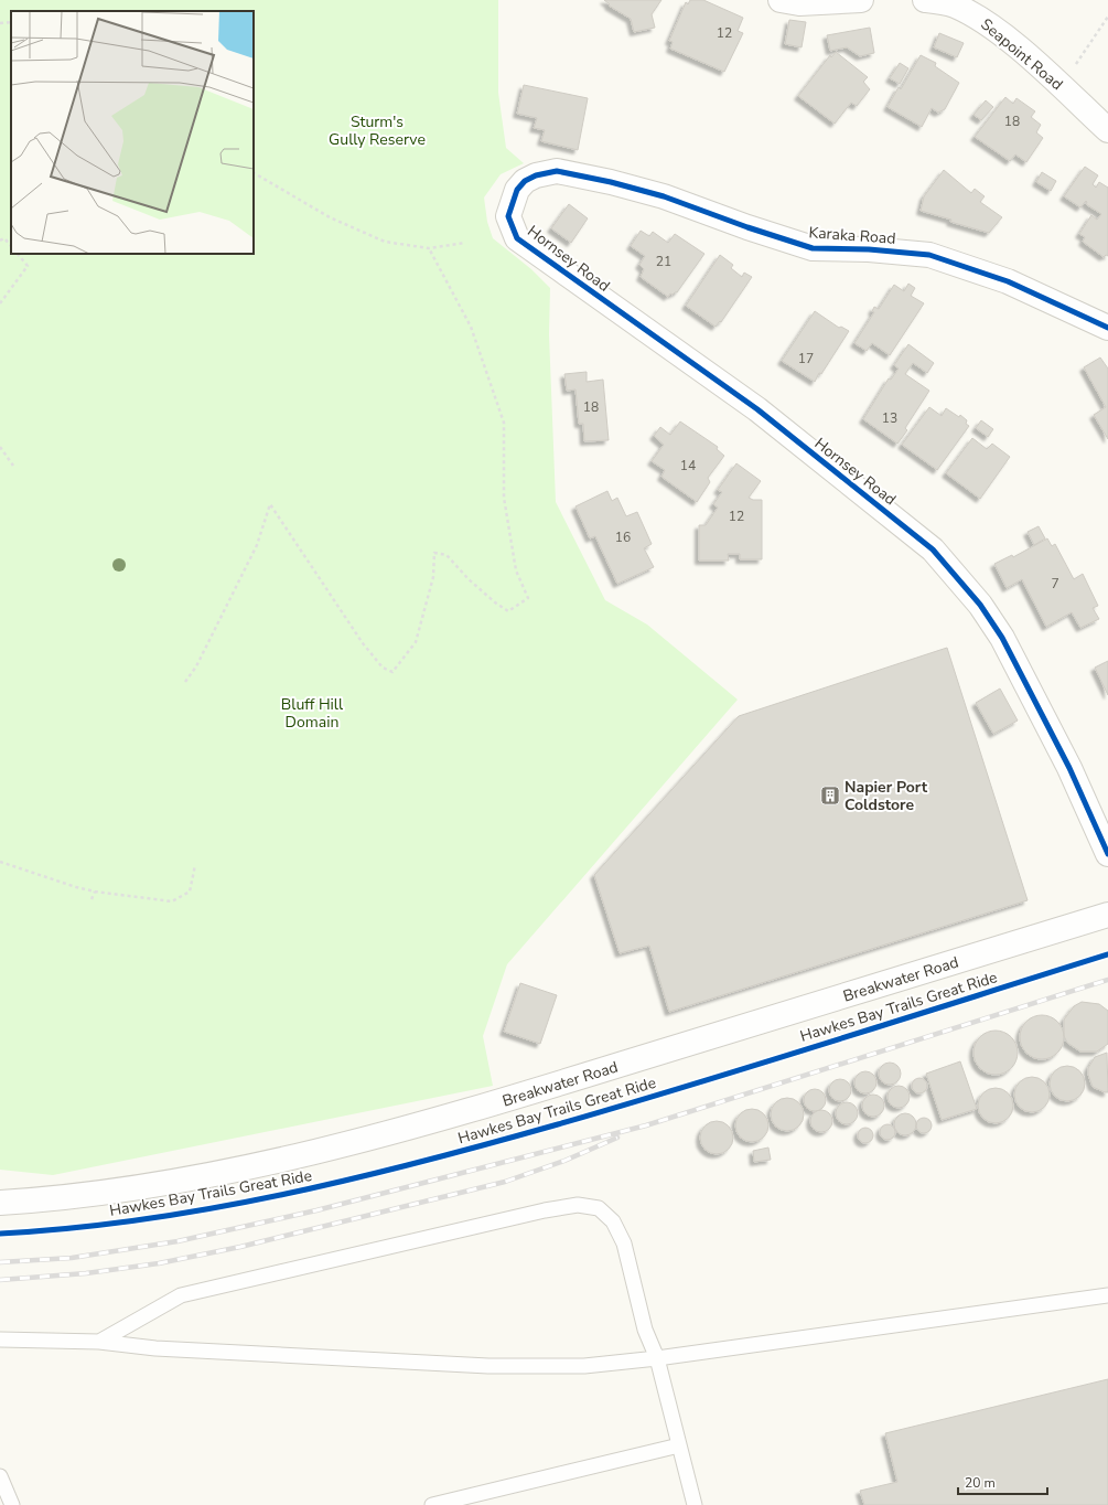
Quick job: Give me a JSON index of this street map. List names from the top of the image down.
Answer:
{
  "streets": {
    "main road": [
      "Seapoint Road",
      "Karaka Road",
      "Hornsey Road",
      "Breakwater Road"
    ],
    "cycle path": ["Hawkes Bay Trails Great Ride"]
  },
  "crossings": [
    ["Karaka Road", "Hornsey Road"]
  ],
  "parks": ["Sturm's Gully Reserve", "Bluff Hill Domain"],
  "places": {
    "building": ["Napier Port Coldstore"]
  },
  "house_numbers": [
    "12",
    "18",
    "21",
    "17",
    "18",
    "13",
    "14",
    "12",
    "16",
    "7"
  ],
  "scale_bar": "20 m"
}
